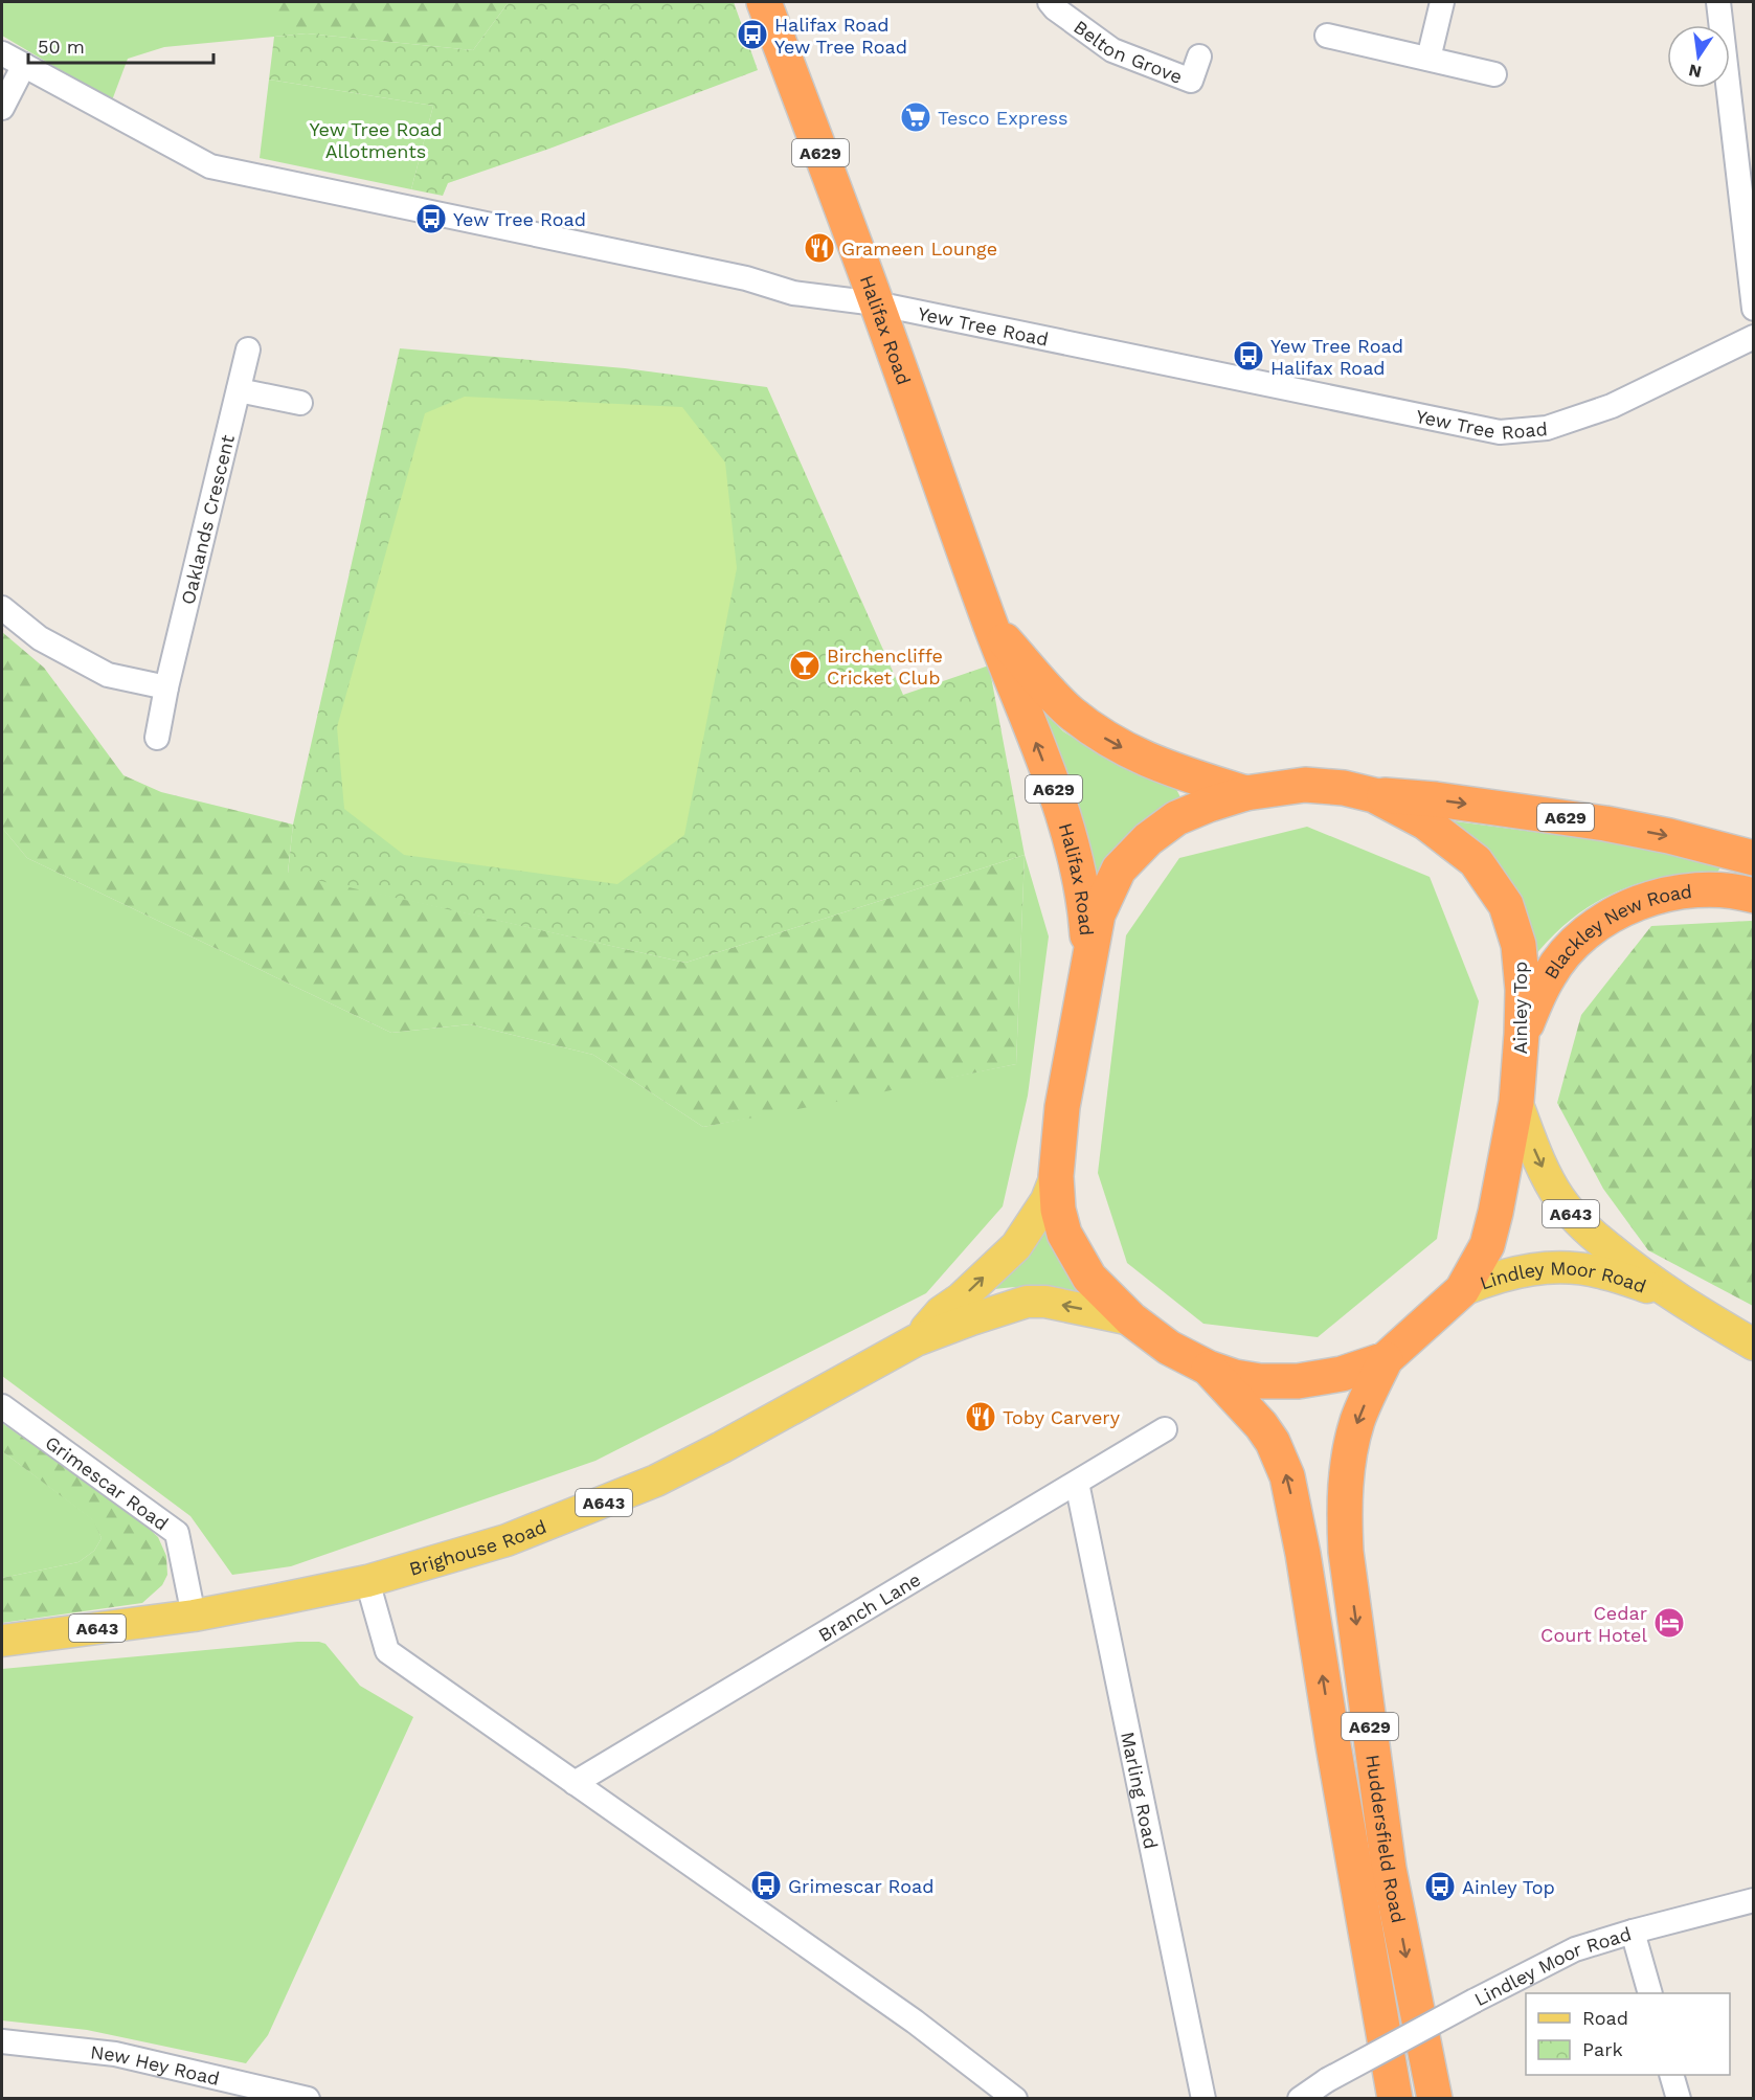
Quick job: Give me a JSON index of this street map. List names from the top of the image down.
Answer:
{
  "streets": {
    "highway": [
      "A629",
      "Halifax Road",
      "Blackley New Road",
      "Ainley Top",
      "Huddersfield Road"
    ],
    "main road": ["A643", "Lindley Moor Road", "Brighouse Road"],
    "street": [
      "Belton Grove",
      "Yew Tree Road",
      "Oaklands Crescent",
      "Grimescar Road",
      "Branch Lane",
      "Marling Road",
      "New Hey Road"
    ]
  },
  "crossings": [
    ["A629", "Ainley Top"],
    ["Yew Tree Road", "Halifax Road"],
    ["Halifax Road", "Ainley Top"],
    ["Blackley New Road", "Ainley Top"],
    ["Ainley Top", "A643"],
    ["Ainley Top", "Lindley Moor Road"],
    ["Ainley Top", "Huddersfield Road"],
    ["A643", "Brighouse Road"],
    ["Grimescar Road", "Brighouse Road"],
    ["Branch Lane", "Marling Road"]
  ],
  "parks": ["Yew Tree Road Allotments"],
  "places": {
    "bus stop": [
      "Halifax Road Yew Tree Road",
      "Yew Tree Road",
      "Yew Tree Road Halifax Road",
      "Grimescar Road",
      "Ainley Top"
    ],
    "supermarket": ["Tesco Express"],
    "restaurant": ["Grameen Lounge", "Toby Carvery"],
    "bar": ["Birchencliffe Cricket Club"],
    "hotel": ["Cedar Court Hotel"]
  },
  "legend": ["Road", "Park"],
  "scale_bar": "50 m",
  "north": "bottom"
}
